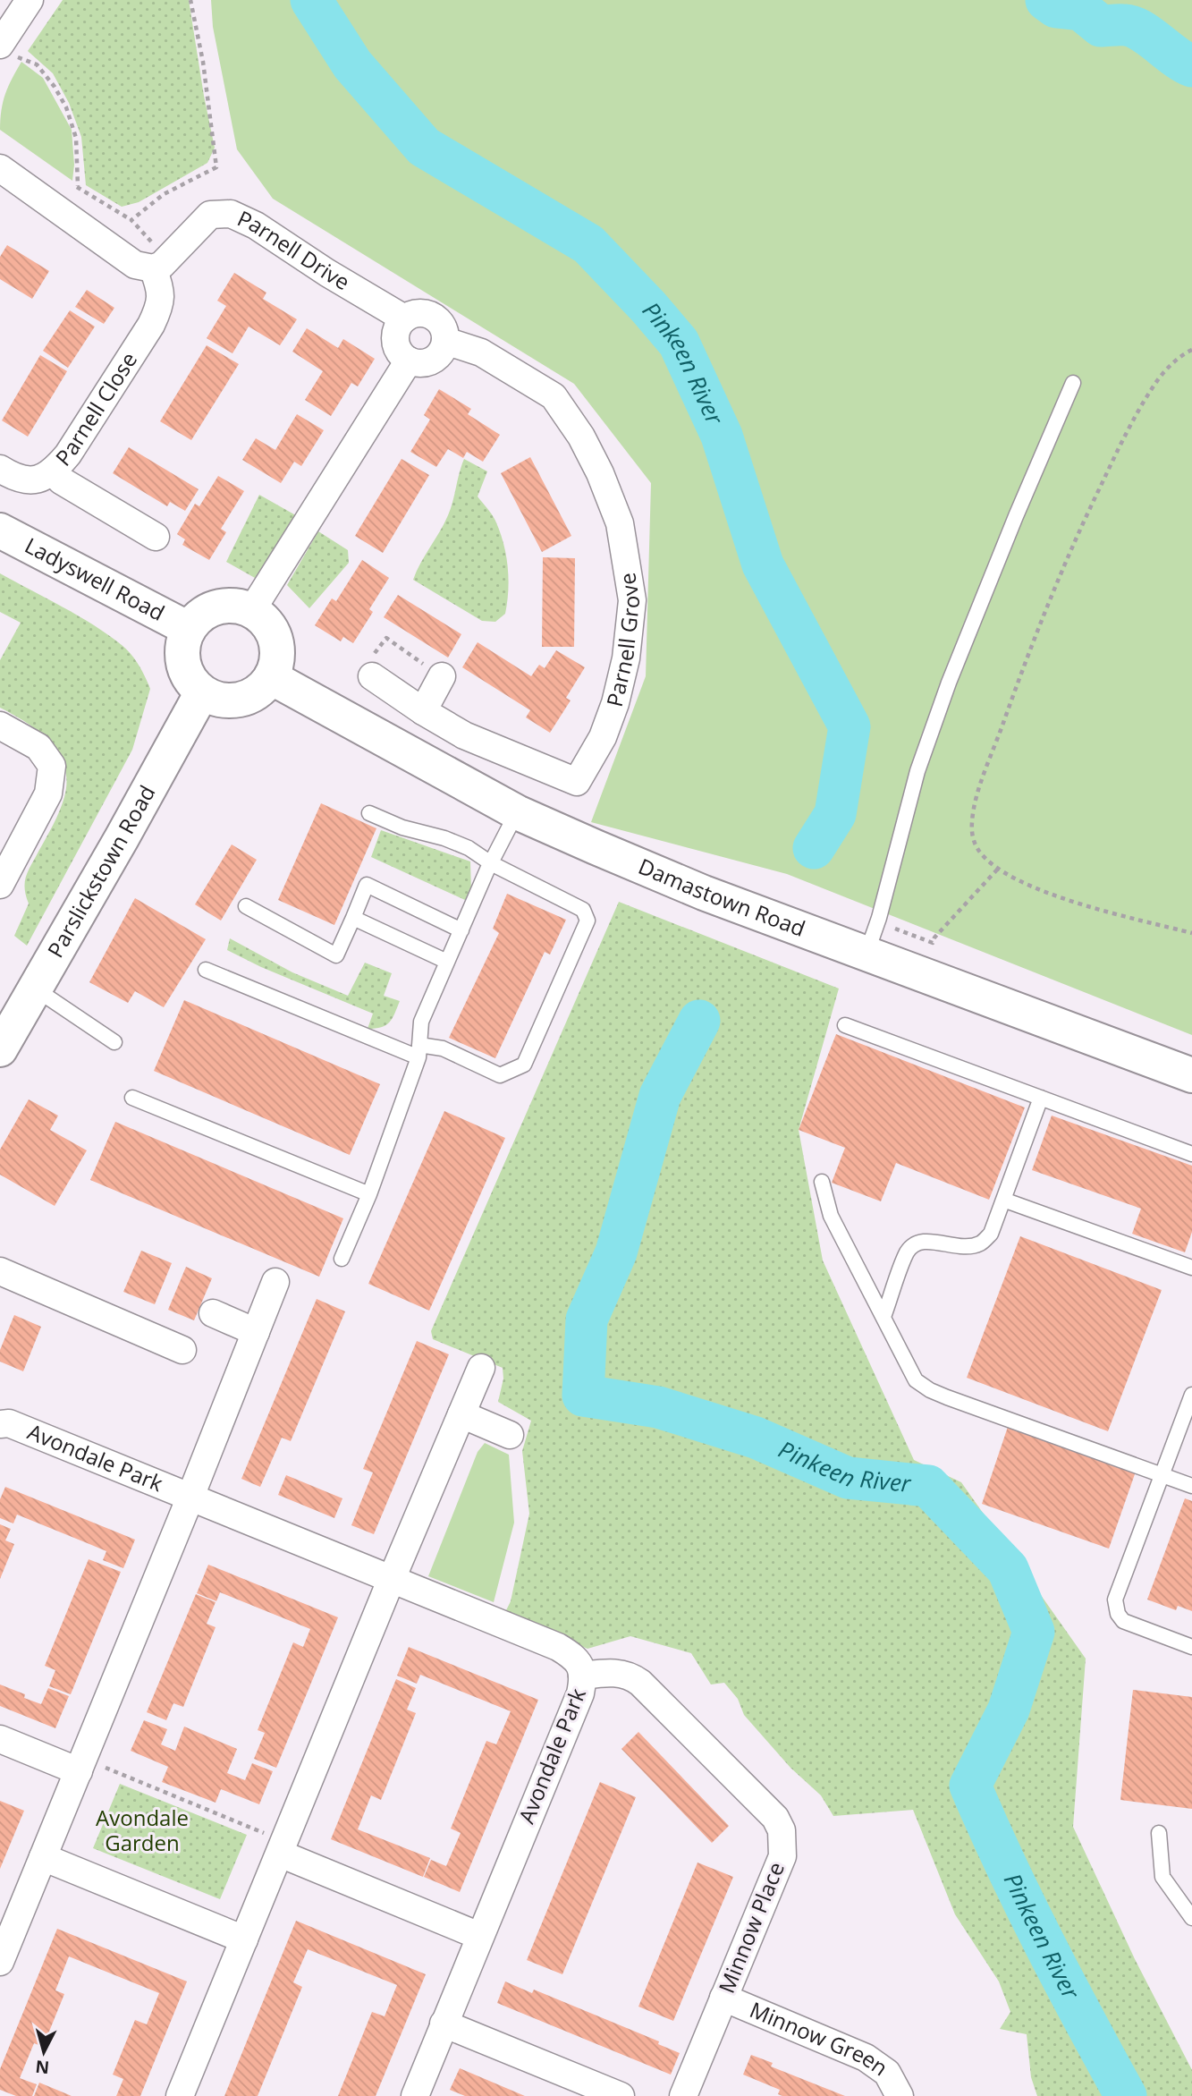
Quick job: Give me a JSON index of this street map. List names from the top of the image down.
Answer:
{
  "streets": {
    "street": [
      "Parnell Drive",
      "Parnell Close",
      "Ladyswell Road",
      "Parnell Grove",
      "Parslickstown Road",
      "Damastown Road",
      "Avondale Park",
      "Minnow Place",
      "Minnow Green"
    ]
  },
  "crossings": [
    ["Parnell Drive", "Parnell Close"],
    ["Parnell Drive", "Parnell Grove"],
    ["Ladyswell Road", "Parslickstown Road"],
    ["Ladyswell Road", "Damastown Road"],
    ["Parslickstown Road", "Damastown Road"],
    ["Avondale Park", "Minnow Place"],
    ["Minnow Place", "Minnow Green"]
  ],
  "water": ["Pinkeen River"],
  "parks": ["Avondale Garden"],
  "north": "bottom"
}
